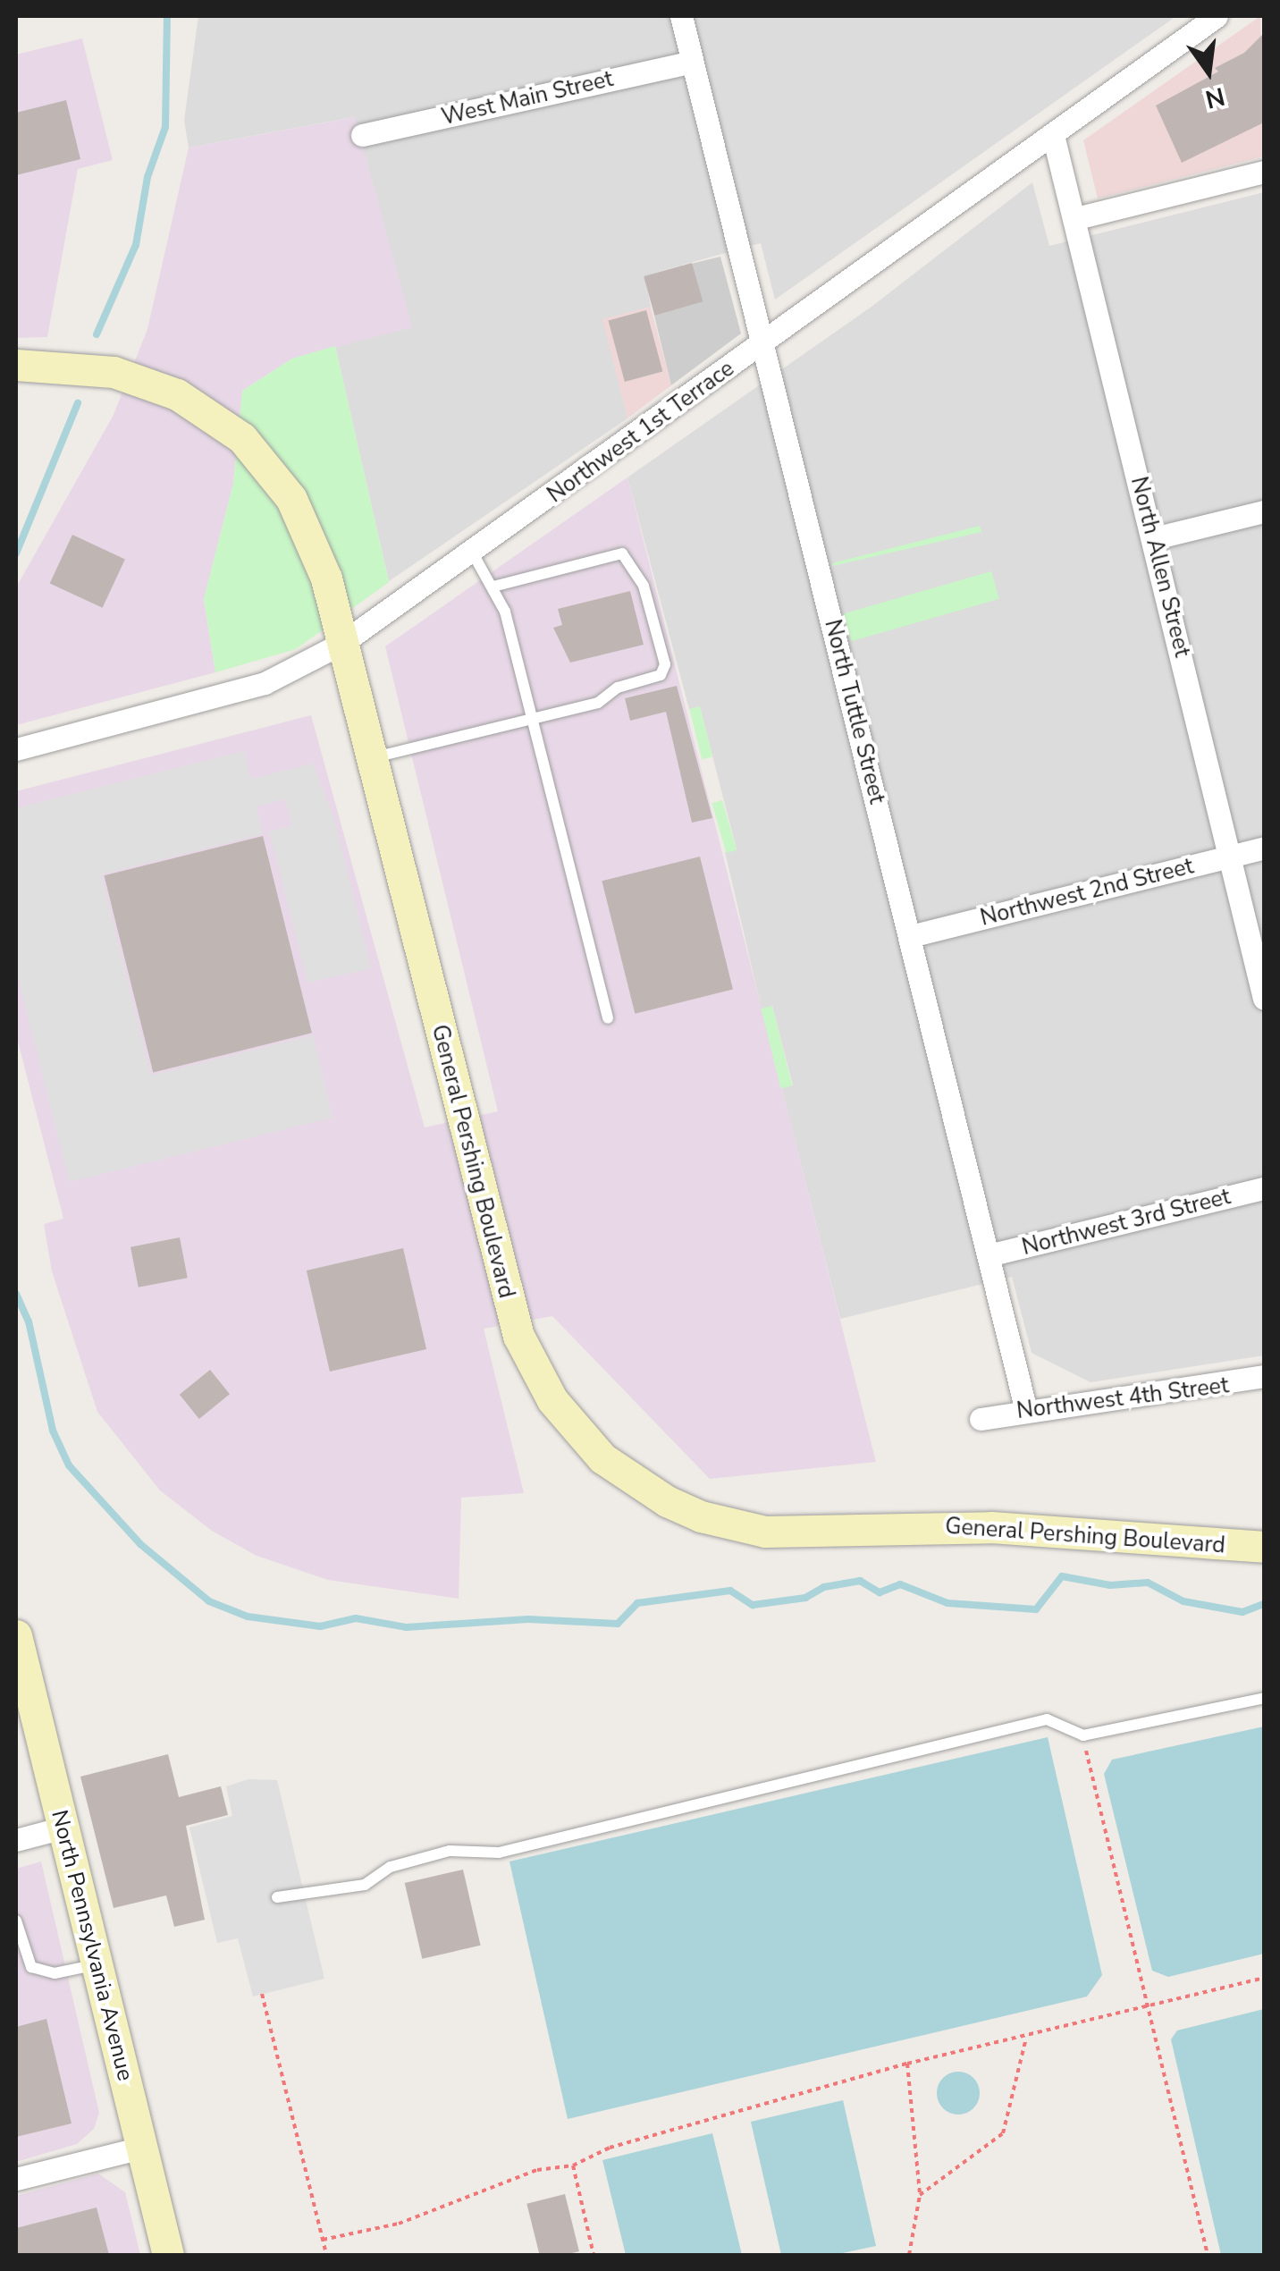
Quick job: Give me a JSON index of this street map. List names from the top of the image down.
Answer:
{
  "streets": {
    "main road": ["General Pershing Boulevard", "North Pennsylvania Avenue"],
    "street": [
      "West Main Street",
      "Northwest 1st Terrace",
      "North Allen Street",
      "North Tuttle Street",
      "Northwest 2nd Street",
      "Northwest 3rd Street",
      "Northwest 4th Street"
    ]
  },
  "crossings": [
    ["West Main Street", "North Tuttle Street"],
    ["Northwest 1st Terrace", "North Allen Street"],
    ["Northwest 1st Terrace", "North Tuttle Street"],
    ["Northwest 1st Terrace", "General Pershing Boulevard"],
    ["North Allen Street", "Northwest 2nd Street"],
    ["North Tuttle Street", "Northwest 2nd Street"],
    ["North Tuttle Street", "Northwest 3rd Street"],
    ["North Tuttle Street", "Northwest 4th Street"]
  ],
  "north": "bottom"
}
